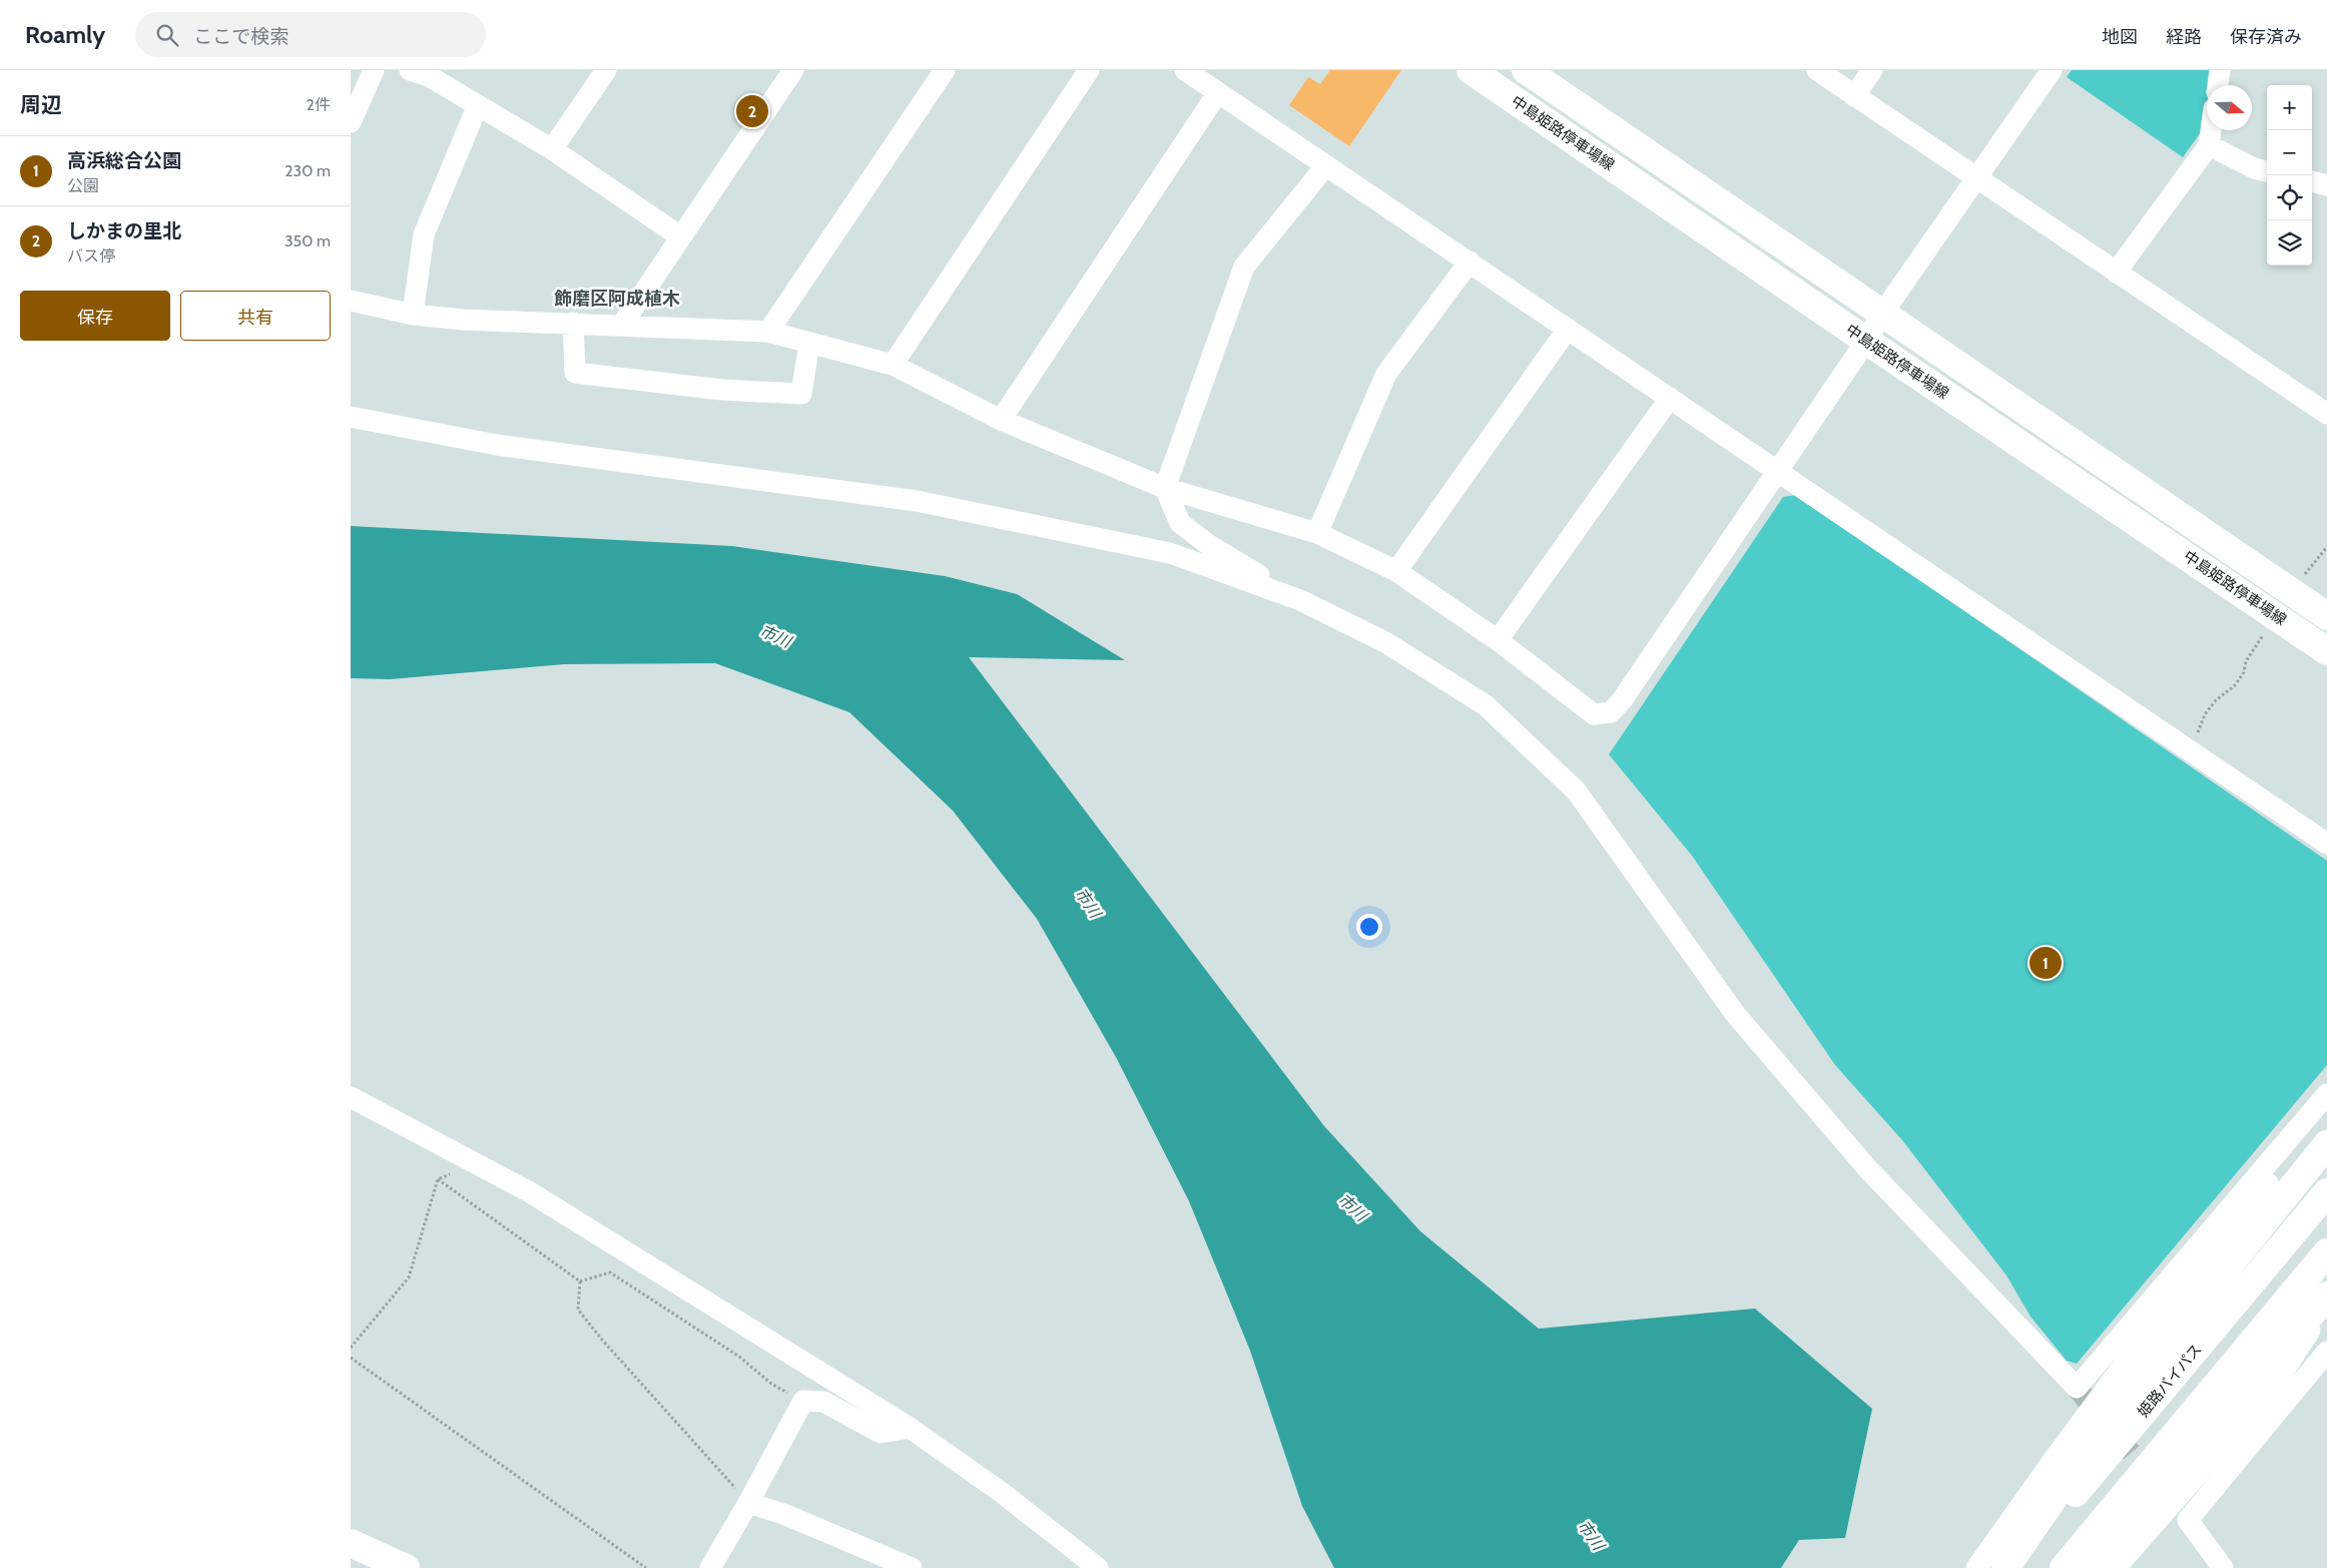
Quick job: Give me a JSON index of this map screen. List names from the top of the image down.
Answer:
{
  "streets": {
    "main road": ["中島姫路停車場線", "姫路バイパス"]
  },
  "districts": ["飾磨区阿成植木"],
  "water": ["市川"],
  "north": "right",
  "page": {
    "header": "Roamly",
    "search": "ここで検索",
    "nav": ["地図", "経路", "保存済み"],
    "heading": ["周辺", "2件"],
    "map_buttons": ["+", "−"],
    "pins": ["2", "1"],
    "list": [
      {
        "mark": "1",
        "name": "高浜総合公園",
        "note": "公園",
        "value": "230 m"
      },
      {
        "mark": "2",
        "name": "しかまの里北",
        "note": "バス停",
        "value": "350 m"
      }
    ],
    "buttons": ["保存", "共有"]
  }
}
